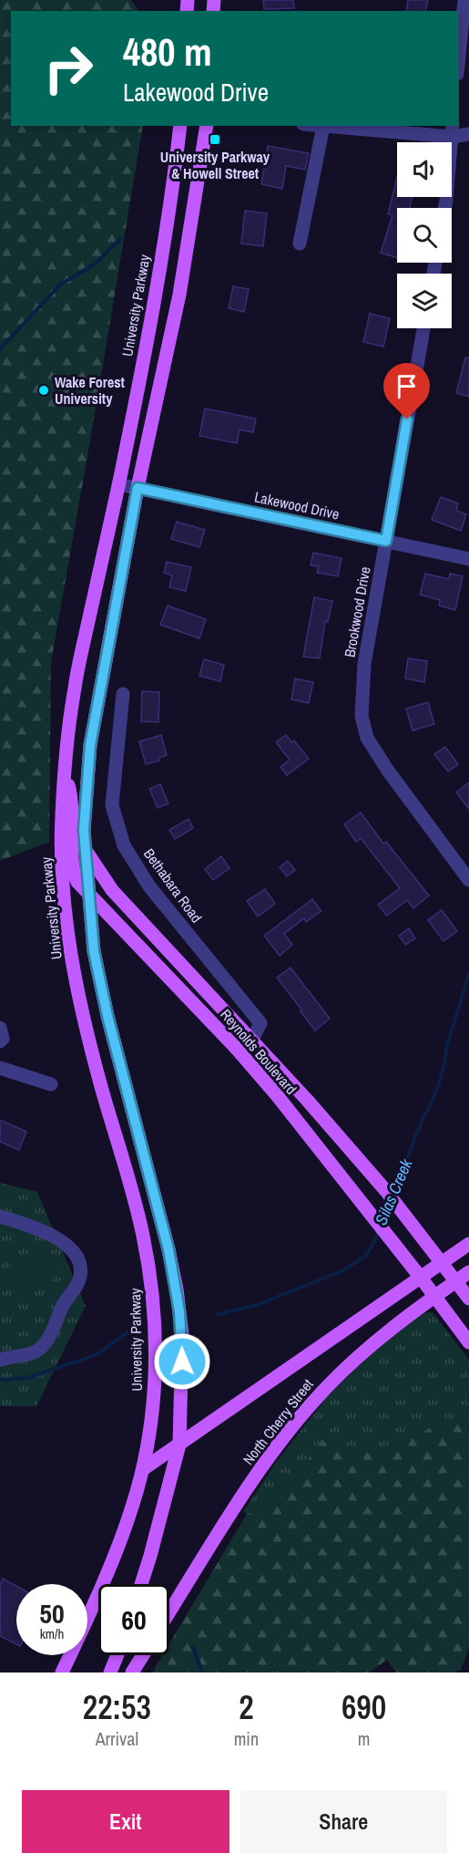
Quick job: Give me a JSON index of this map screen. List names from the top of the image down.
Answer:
{
  "streets": {
    "main road": ["University Parkway", "Reynolds Boulevard", "North Cherry Street"],
    "street": ["Lakewood Drive", "Brookwood Drive", "Bethabara Road"]
  },
  "crossings": [
    ["University Parkway", "Lakewood Drive"],
    ["University Parkway", "Reynolds Boulevard"],
    ["University Parkway", "North Cherry Street"],
    ["Lakewood Drive", "Brookwood Drive"],
    ["Bethabara Road", "Reynolds Boulevard"],
    ["Reynolds Boulevard", "North Cherry Street"]
  ],
  "water": ["Silas Creek"],
  "places": {
    "transit": ["University Parkway & Howell Street"],
    "other": ["Wake Forest University"]
  },
  "page": {
    "turn": ["480 m", "Lakewood Drive"],
    "speed": "50 km/h",
    "limit": "60",
    "eta": [
      "22:53",
      "Arrival",
      "2",
      "min",
      "690",
      "m"
    ],
    "buttons": ["Exit", "Share"]
  }
}
